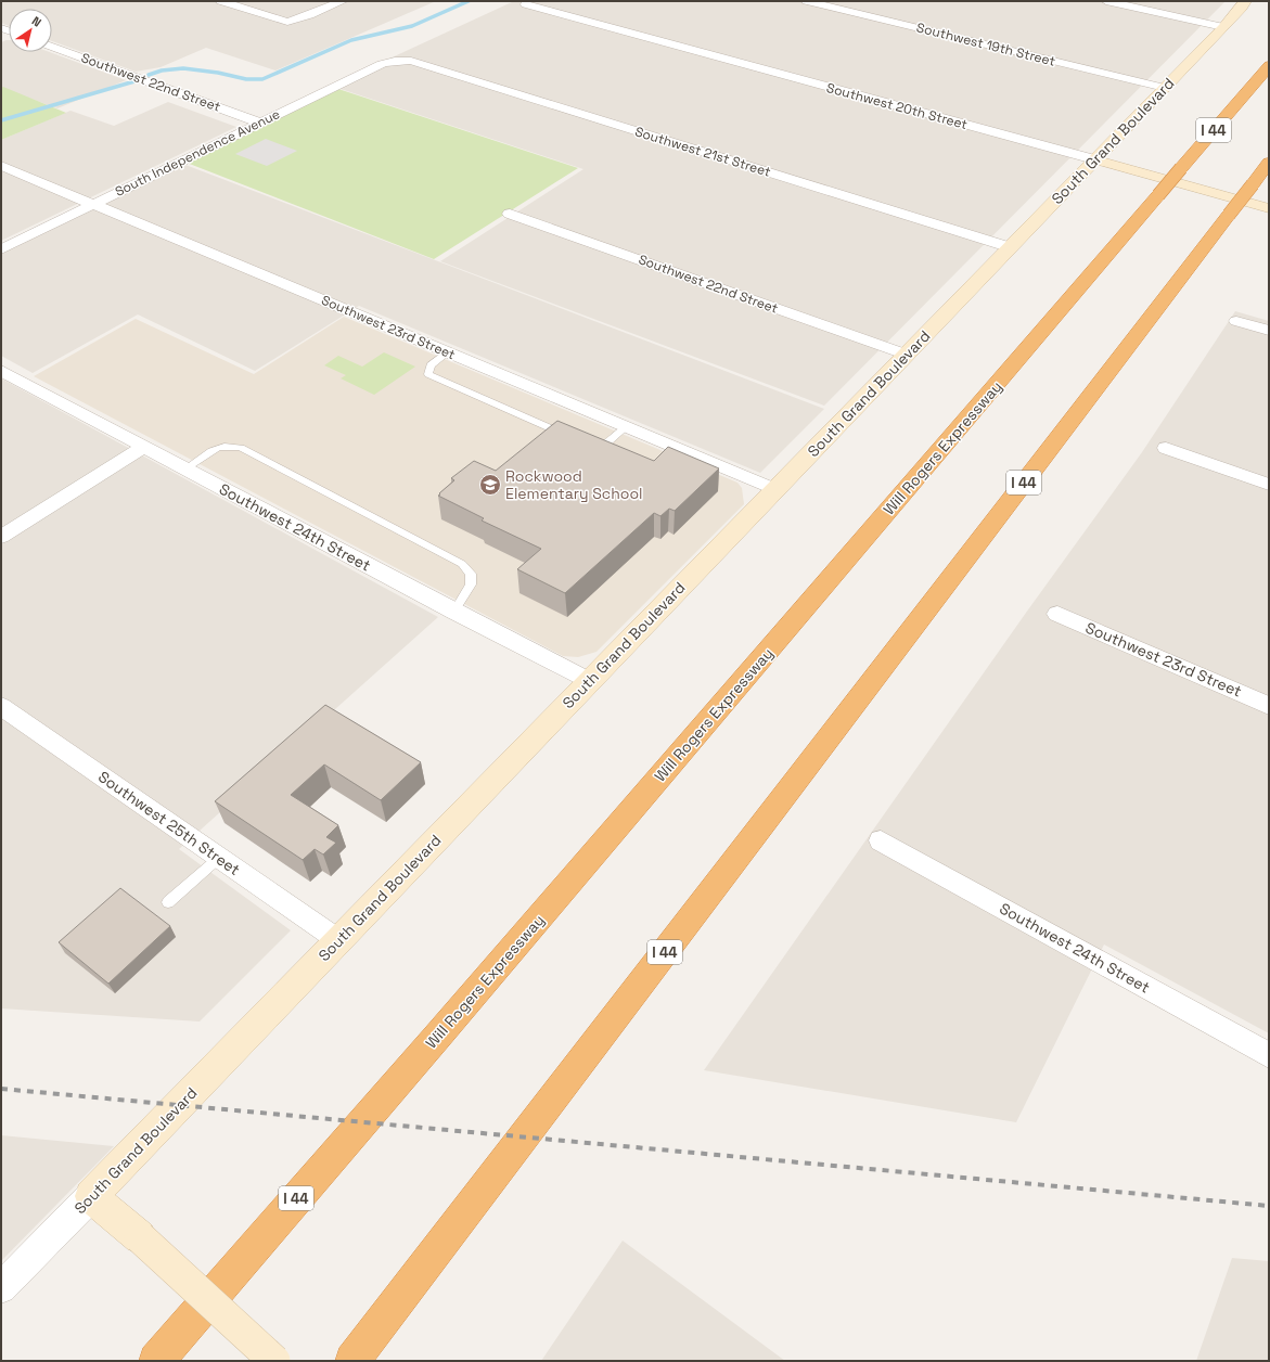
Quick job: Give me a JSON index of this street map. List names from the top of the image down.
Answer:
{
  "streets": {
    "highway": ["I 44", "Will Rogers Expressway"],
    "street": [
      "Southwest 19th Street",
      "Southwest 22nd Street",
      "Southwest 20th Street",
      "South Grand Boulevard",
      "Southwest 21st Street",
      "South Independence Avenue",
      "Southwest 23rd Street",
      "Southwest 24th Street",
      "Southwest 25th Street"
    ]
  },
  "crossings": [
    ["Southwest 19th Street", "South Grand Boulevard"],
    ["Southwest 22nd Street", "South Grand Boulevard"],
    ["Southwest 22nd Street", "South Independence Avenue"],
    ["Southwest 20th Street", "South Grand Boulevard"],
    ["South Grand Boulevard", "Southwest 21st Street"],
    ["South Grand Boulevard", "Southwest 23rd Street"],
    ["South Grand Boulevard", "Southwest 24th Street"],
    ["South Grand Boulevard", "Southwest 25th Street"],
    ["Southwest 21st Street", "South Independence Avenue"],
    ["South Independence Avenue", "Southwest 23rd Street"]
  ],
  "places": {
    "school or university": ["Rockwood Elementary School"]
  },
  "north": "top right"
}
